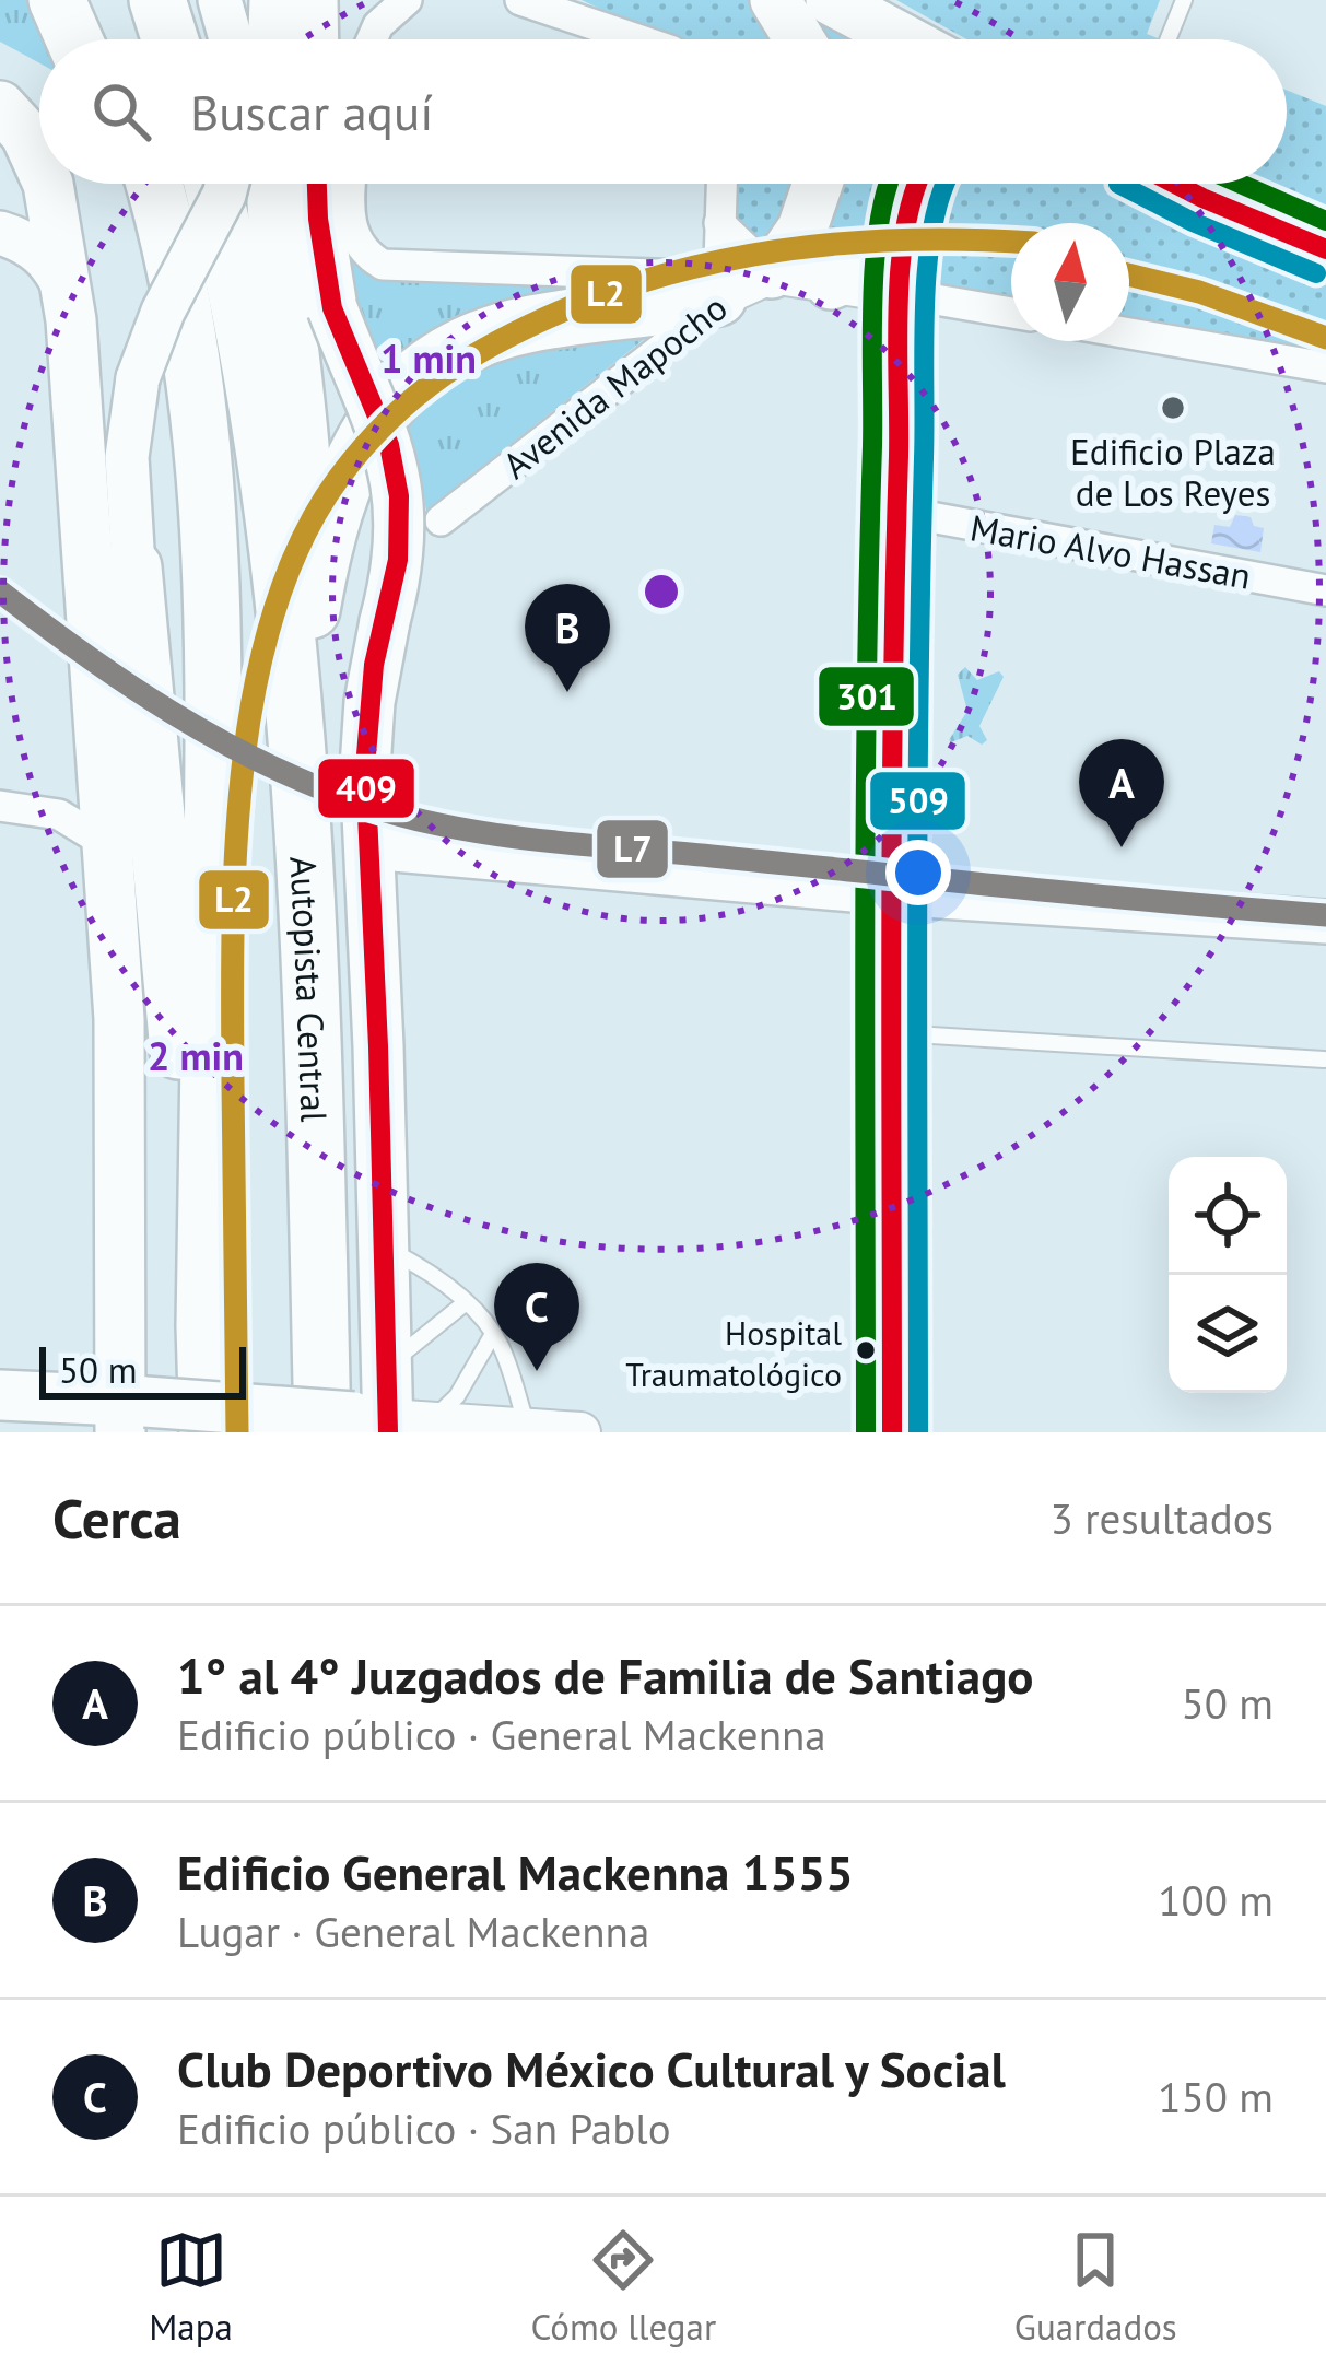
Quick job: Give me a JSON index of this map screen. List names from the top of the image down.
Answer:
{
  "streets": {
    "highway": ["Autopista Central"],
    "street": ["Avenida Mapocho", "Mario Alvo Hassan"]
  },
  "places": ["Edificio Plaza de Los Reyes", "Hospital Traumatológico"],
  "lines": [
    "transit line 409",
    "transit line 509",
    "transit line 301",
    "transit line L2",
    "transit line L7"
  ],
  "scale_bar": "50 m",
  "north": "top",
  "page": {
    "search": "Buscar aquí",
    "pins": ["B", "A", "C"],
    "scale": "50 m",
    "heading": ["Cerca", "3 resultados"],
    "list": [
      {
        "mark": "A",
        "name": "1° al 4° Juzgados de Familia de Santiago",
        "note": "Edificio público · General Mackenna",
        "value": "50 m"
      },
      {
        "mark": "B",
        "name": "Edificio General Mackenna 1555",
        "note": "Lugar · General Mackenna",
        "value": "100 m"
      },
      {
        "mark": "C",
        "name": "Club Deportivo México Cultural y Social",
        "note": "Edificio público · San Pablo",
        "value": "150 m"
      }
    ],
    "nav": ["Mapa", "Cómo llegar", "Guardados"]
  },
  "rings": ["1 min", "2 min"]
}
